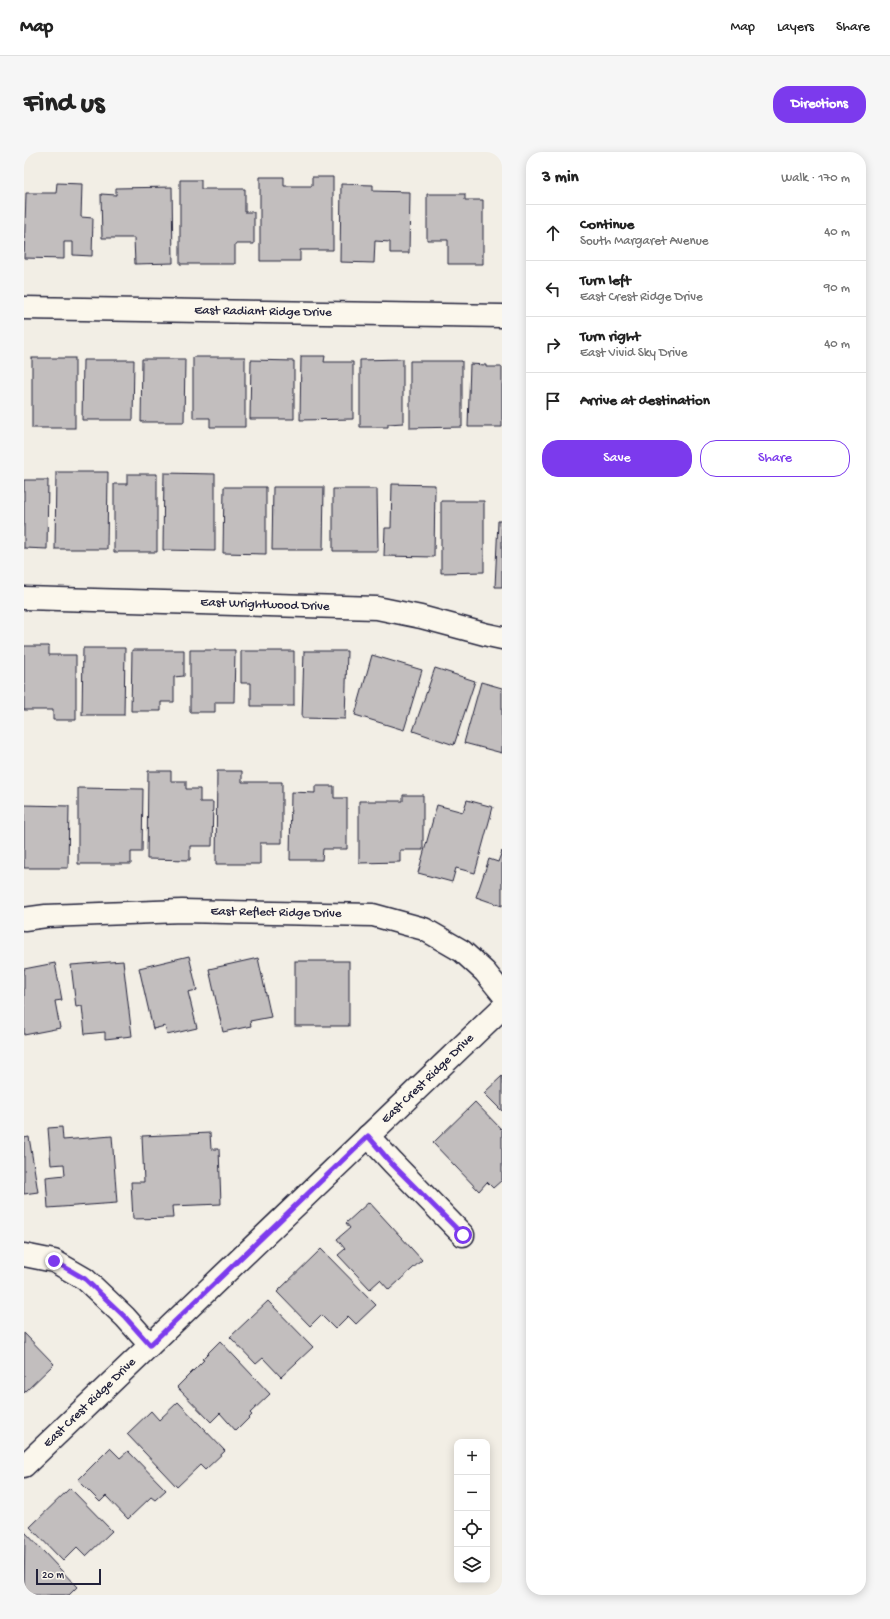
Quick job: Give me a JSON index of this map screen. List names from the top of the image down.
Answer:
{
  "streets": {
    "street": [
      "East Radiant Ridge Drive",
      "East Wrightwood Drive",
      "East Reflect Ridge Drive",
      "East Crest Ridge Drive"
    ]
  },
  "scale_bar": "20 m",
  "page": {
    "header": "Map",
    "nav": ["Map", "Layers", "Share"],
    "buttons": [
      "Directions",
      ["Save", "Share"]
    ],
    "title": "Find us",
    "heading": ["3 min", "Walk · 170 m"],
    "list": [
      ["Continue", "South Margaret Avenue", "40 m"],
      ["Turn left", "East Crest Ridge Drive", "90 m"],
      ["Turn right", "East Vivid Sky Drive", "40 m"],
      "Arrive at destination"
    ],
    "map_buttons": ["+", "−"],
    "scale": "20 m"
  }
}
